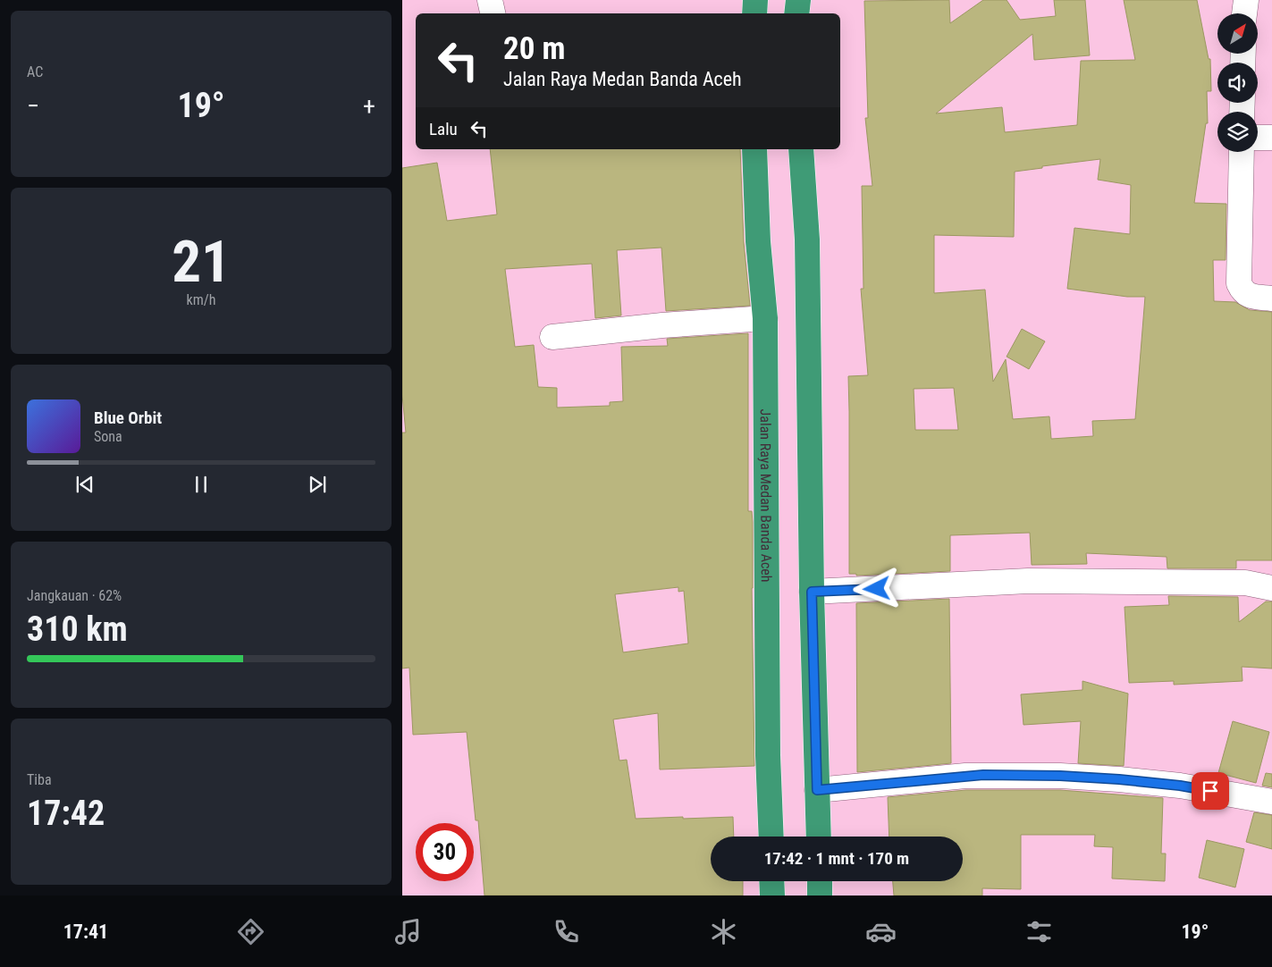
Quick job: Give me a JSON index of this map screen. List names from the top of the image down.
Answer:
{
  "streets": {
    "highway": ["Jalan Raya Medan Banda Aceh"]
  },
  "north": "top right",
  "page": {
    "tile": [
      "AC",
      ["21", "km/h"],
      ["Jangkauan · 62%", "310 km"],
      ["Tiba", "17:42"]
    ],
    "turn": ["20 m", "Jalan Raya Medan Banda Aceh"],
    "heat": ["−", "19°", "+"],
    "then": "Lalu",
    "song": ["Blue Orbit", "Sona"],
    "limit": "30",
    "trip": "17:42 · 1 mnt · 170 m",
    "tabs": ["17:41", "19°"]
  }
}
